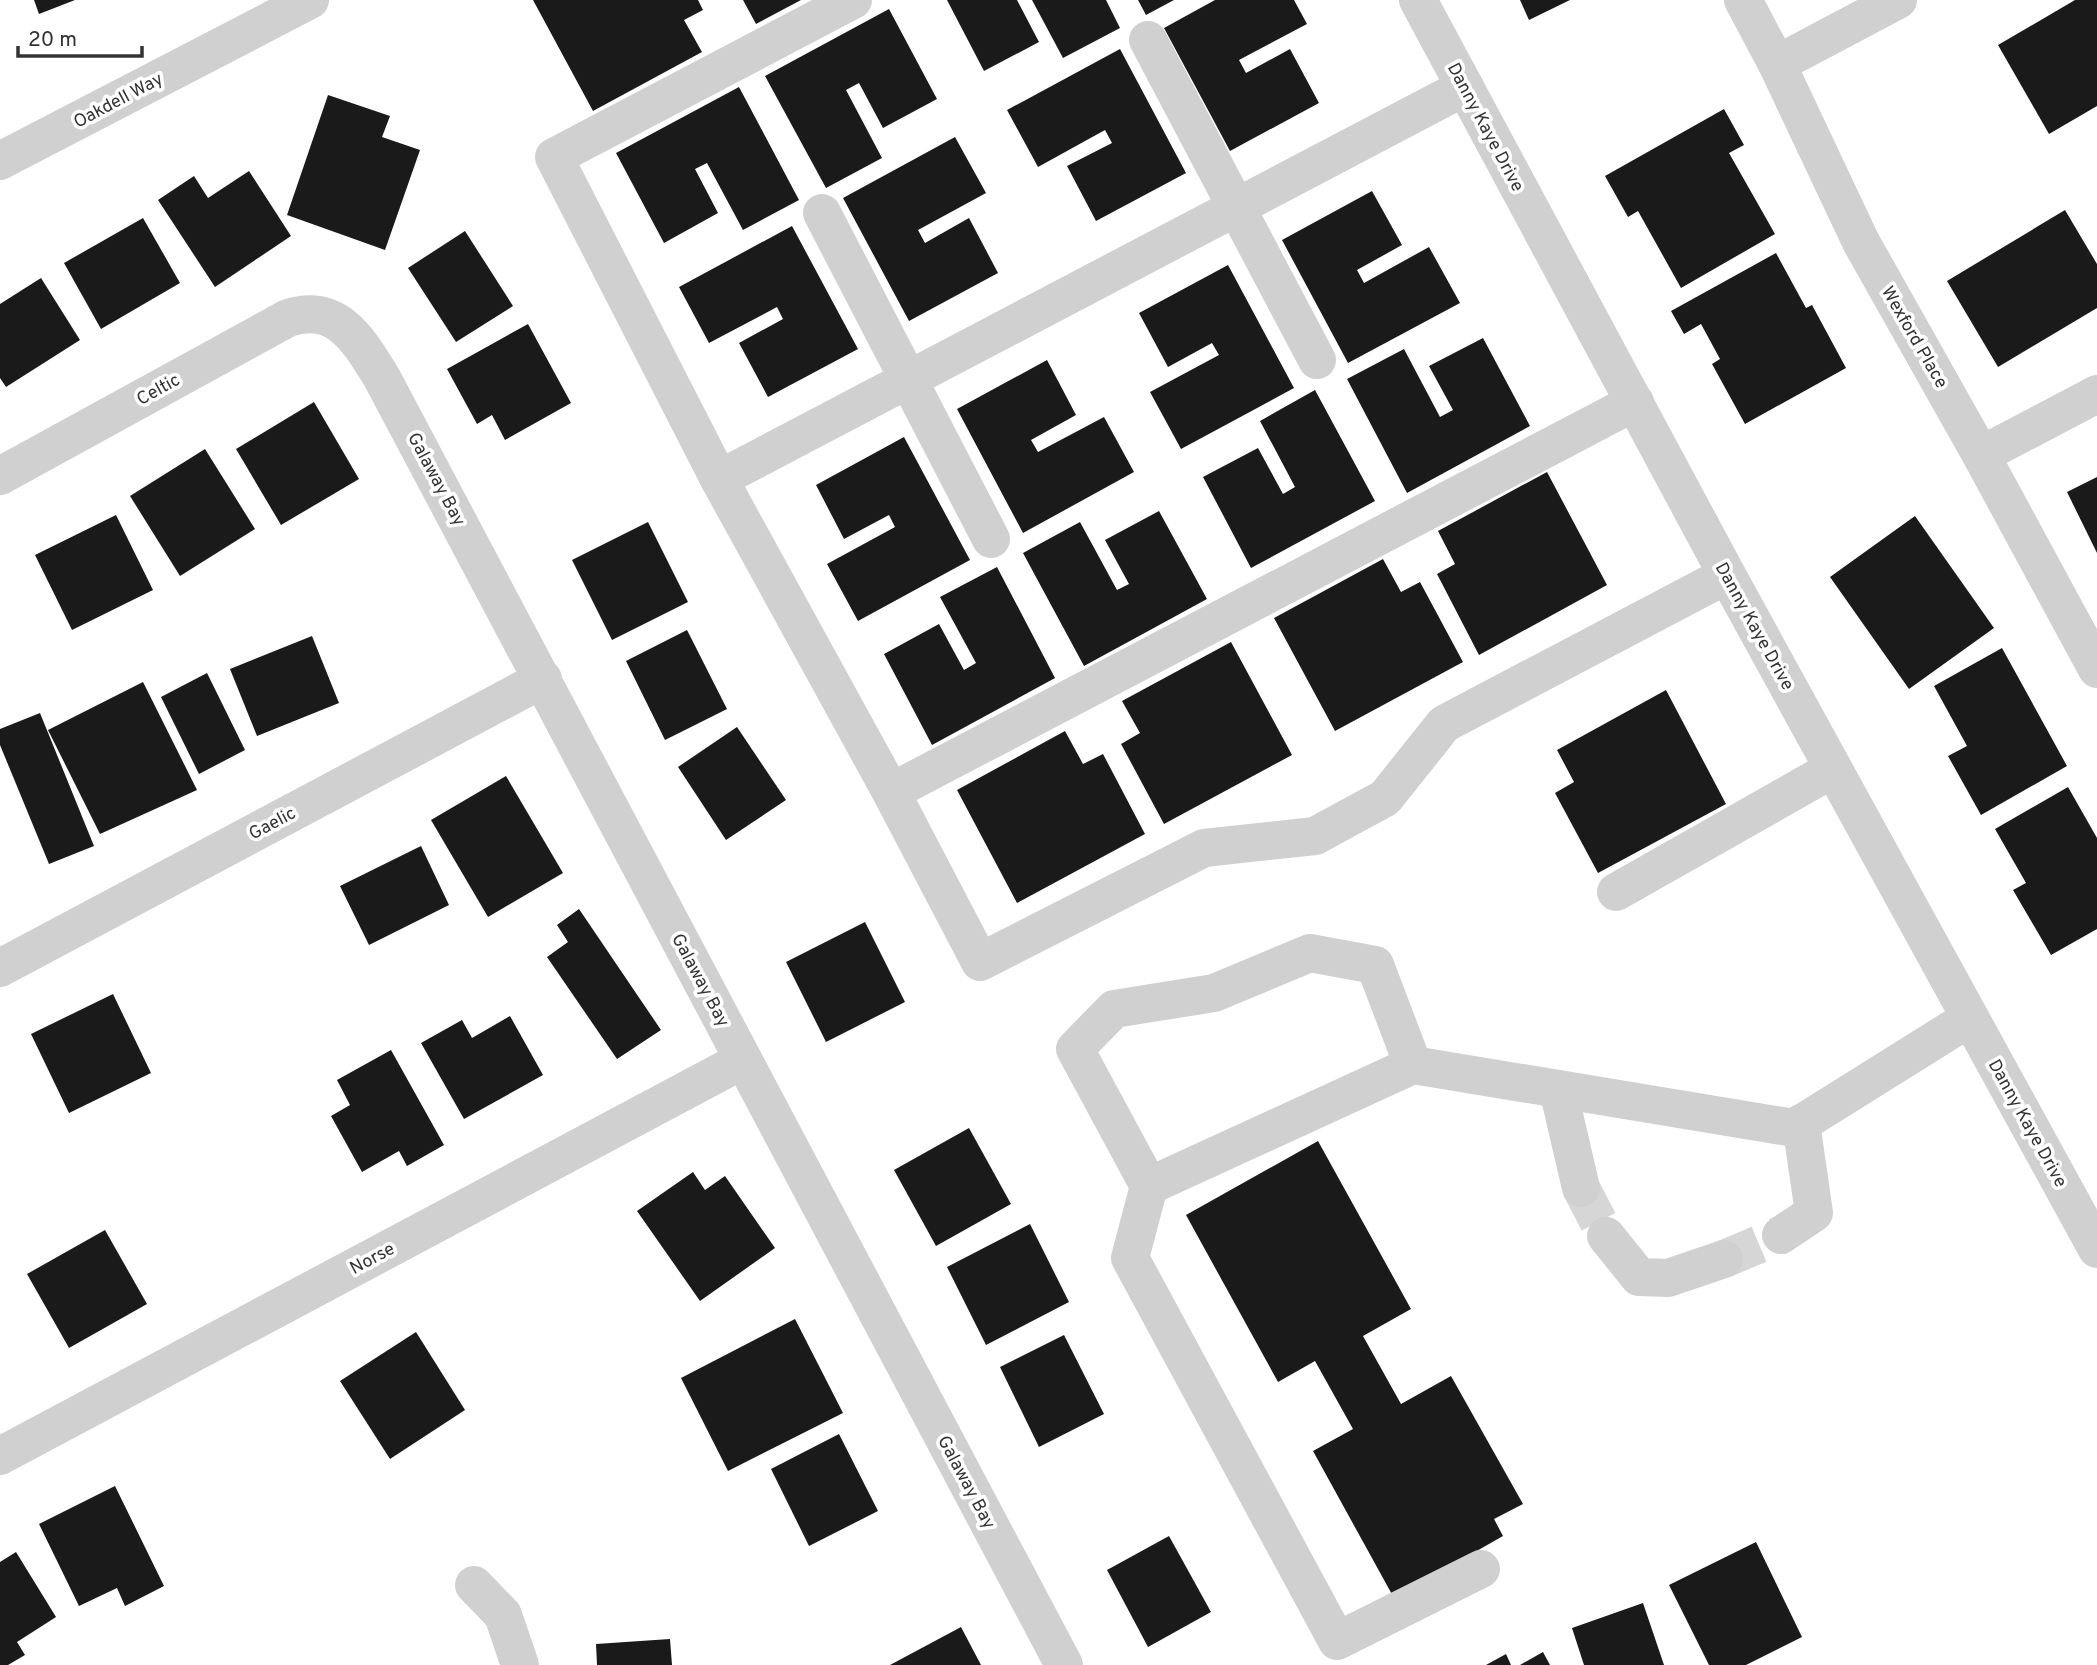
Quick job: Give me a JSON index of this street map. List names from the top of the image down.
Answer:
{
  "streets": {
    "street": [
      "Oakdell Way",
      "Danny Kaye Drive",
      "Wexford Place",
      "Celtic",
      "Galaway Bay",
      "Gaelic",
      "Norse"
    ]
  },
  "crossings": [
    ["Celtic", "Galaway Bay"],
    ["Galaway Bay", "Gaelic"],
    ["Galaway Bay", "Norse"]
  ],
  "scale_bar": "20 m"
}
